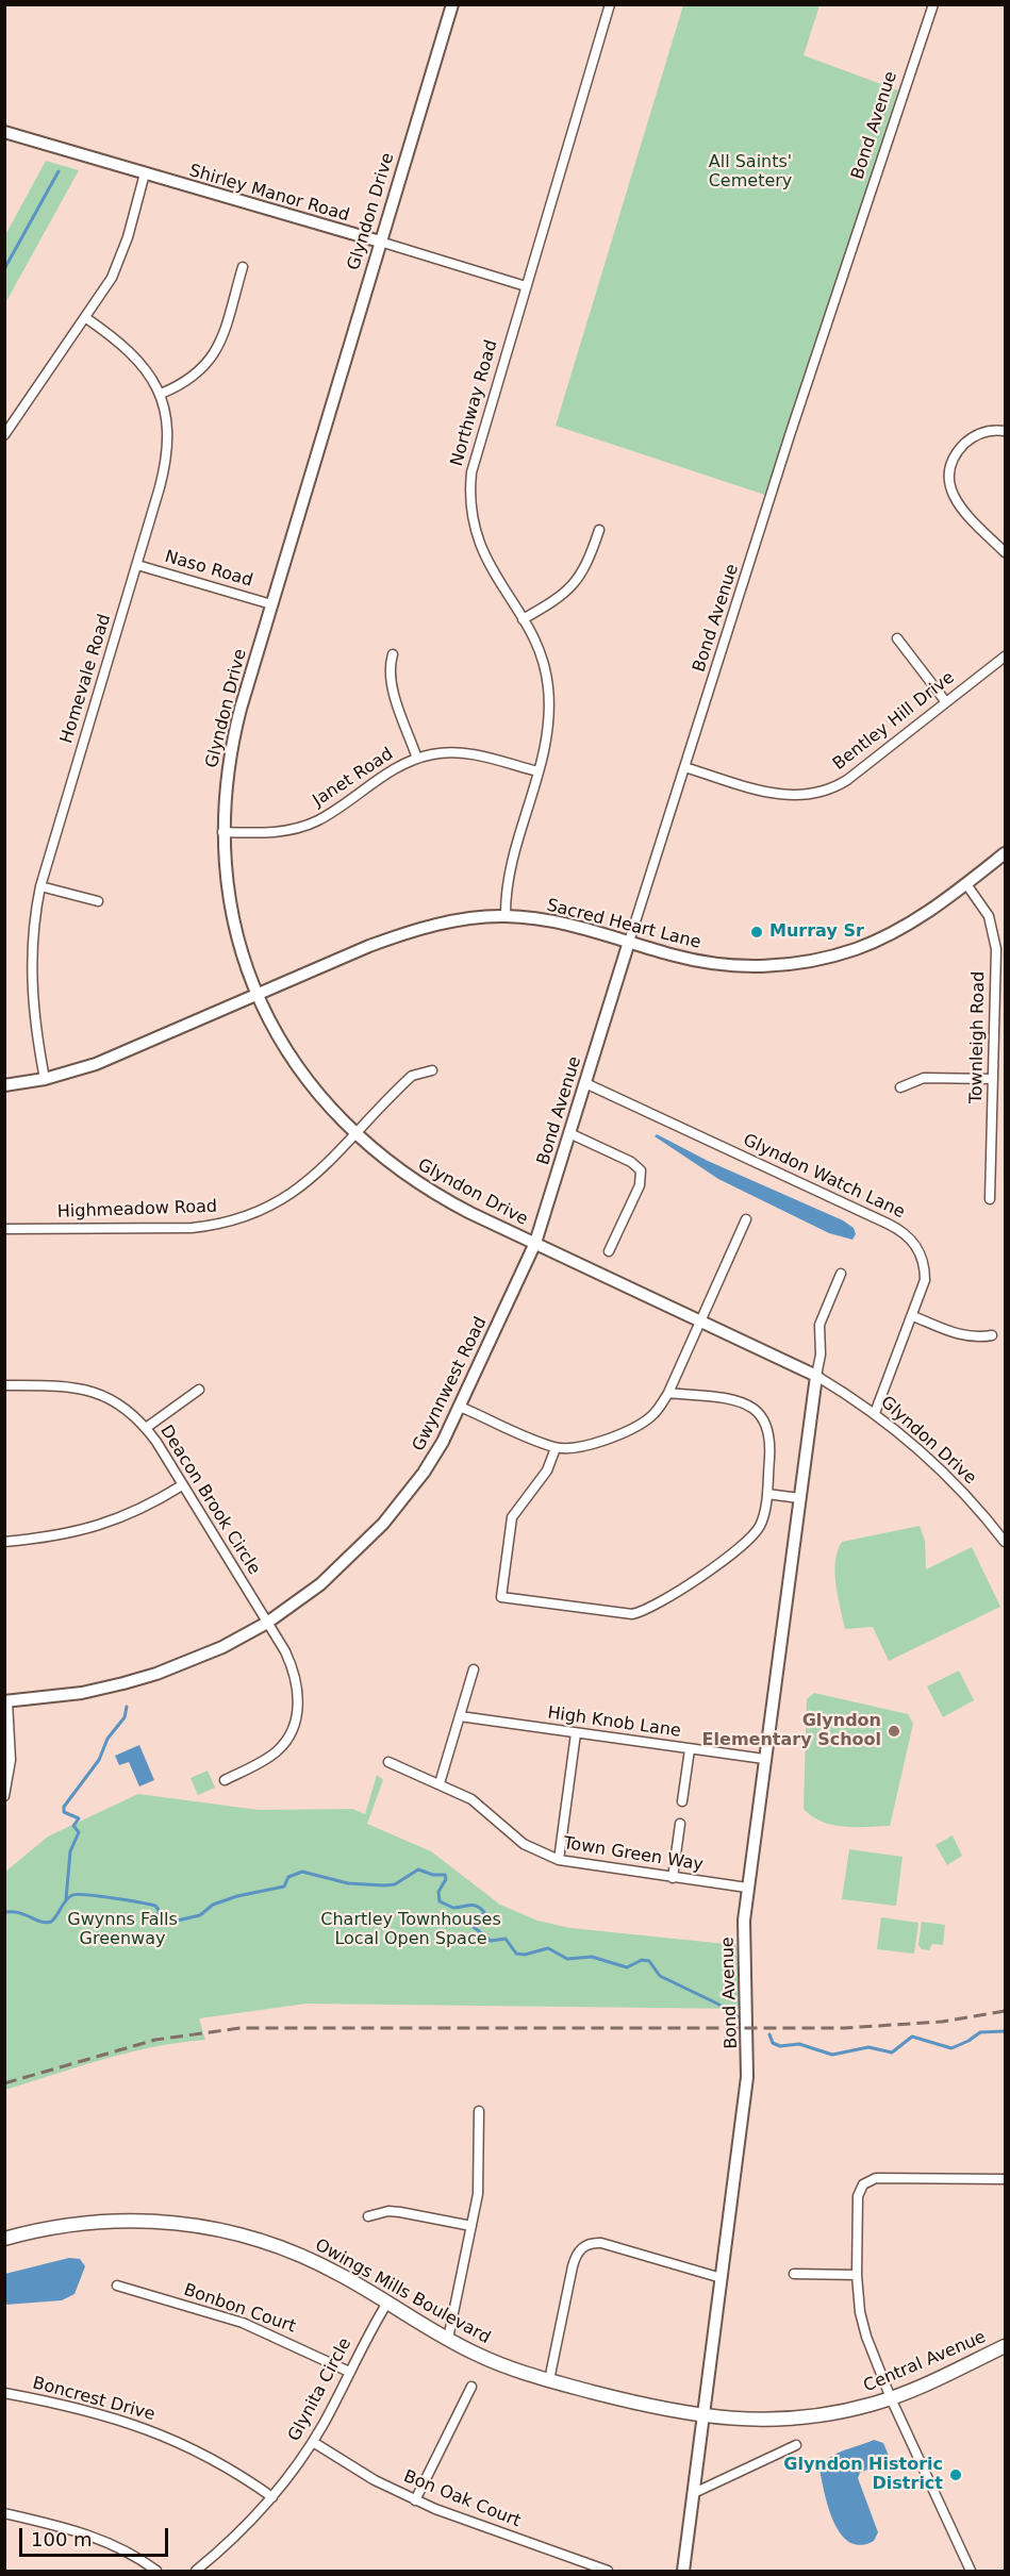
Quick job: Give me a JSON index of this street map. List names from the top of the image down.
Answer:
{
  "streets": {
    "main road": ["Owings Mills Boulevard", "Central Avenue"],
    "street": [
      "Bond Avenue",
      "Shirley Manor Road",
      "Glyndon Drive",
      "Northway Road",
      "Naso Road",
      "Homevale Road",
      "Bentley Hill Drive",
      "Janet Road",
      "Sacred Heart Lane",
      "Townleigh Road",
      "Glyndon Watch Lane",
      "Highmeadow Road",
      "Gwynnwest Road",
      "Deacon Brook Circle",
      "High Knob Lane",
      "Town Green Way",
      "Bonbon Court",
      "Glynita Circle",
      "Boncrest Drive",
      "Bon Oak Court"
    ]
  },
  "crossings": [
    ["Bond Avenue", "Glyndon Drive"],
    ["Bond Avenue", "Bentley Hill Drive"],
    ["Bond Avenue", "Sacred Heart Lane"],
    ["Bond Avenue", "Glyndon Watch Lane"],
    ["Bond Avenue", "Gwynnwest Road"],
    ["Bond Avenue", "High Knob Lane"],
    ["Bond Avenue", "Town Green Way"],
    ["Bond Avenue", "Owings Mills Boulevard"],
    ["Bond Avenue", "Central Avenue"],
    ["Shirley Manor Road", "Glyndon Drive"],
    ["Shirley Manor Road", "Northway Road"],
    ["Glyndon Drive", "Naso Road"],
    ["Glyndon Drive", "Janet Road"],
    ["Glyndon Drive", "Sacred Heart Lane"],
    ["Glyndon Drive", "Glyndon Watch Lane"],
    ["Glyndon Drive", "Highmeadow Road"],
    ["Glyndon Drive", "Gwynnwest Road"],
    ["Northway Road", "Janet Road"],
    ["Northway Road", "Sacred Heart Lane"],
    ["Naso Road", "Homevale Road"],
    ["Homevale Road", "Sacred Heart Lane"],
    ["Sacred Heart Lane", "Townleigh Road"],
    ["Gwynnwest Road", "Deacon Brook Circle"],
    ["Owings Mills Boulevard", "Central Avenue"],
    ["Owings Mills Boulevard", "Glynita Circle"],
    ["Bonbon Court", "Glynita Circle"],
    ["Glynita Circle", "Boncrest Drive"],
    ["Glynita Circle", "Bon Oak Court"]
  ],
  "parks": ["All Saints' Cemetery", "Gwynns Falls Greenway", "Chartley Townhouses Local Open Space"],
  "places": ["Murray Sr", "Glyndon Elementary School", "Glyndon Historic District"],
  "scale_bar": "100 m"
}
